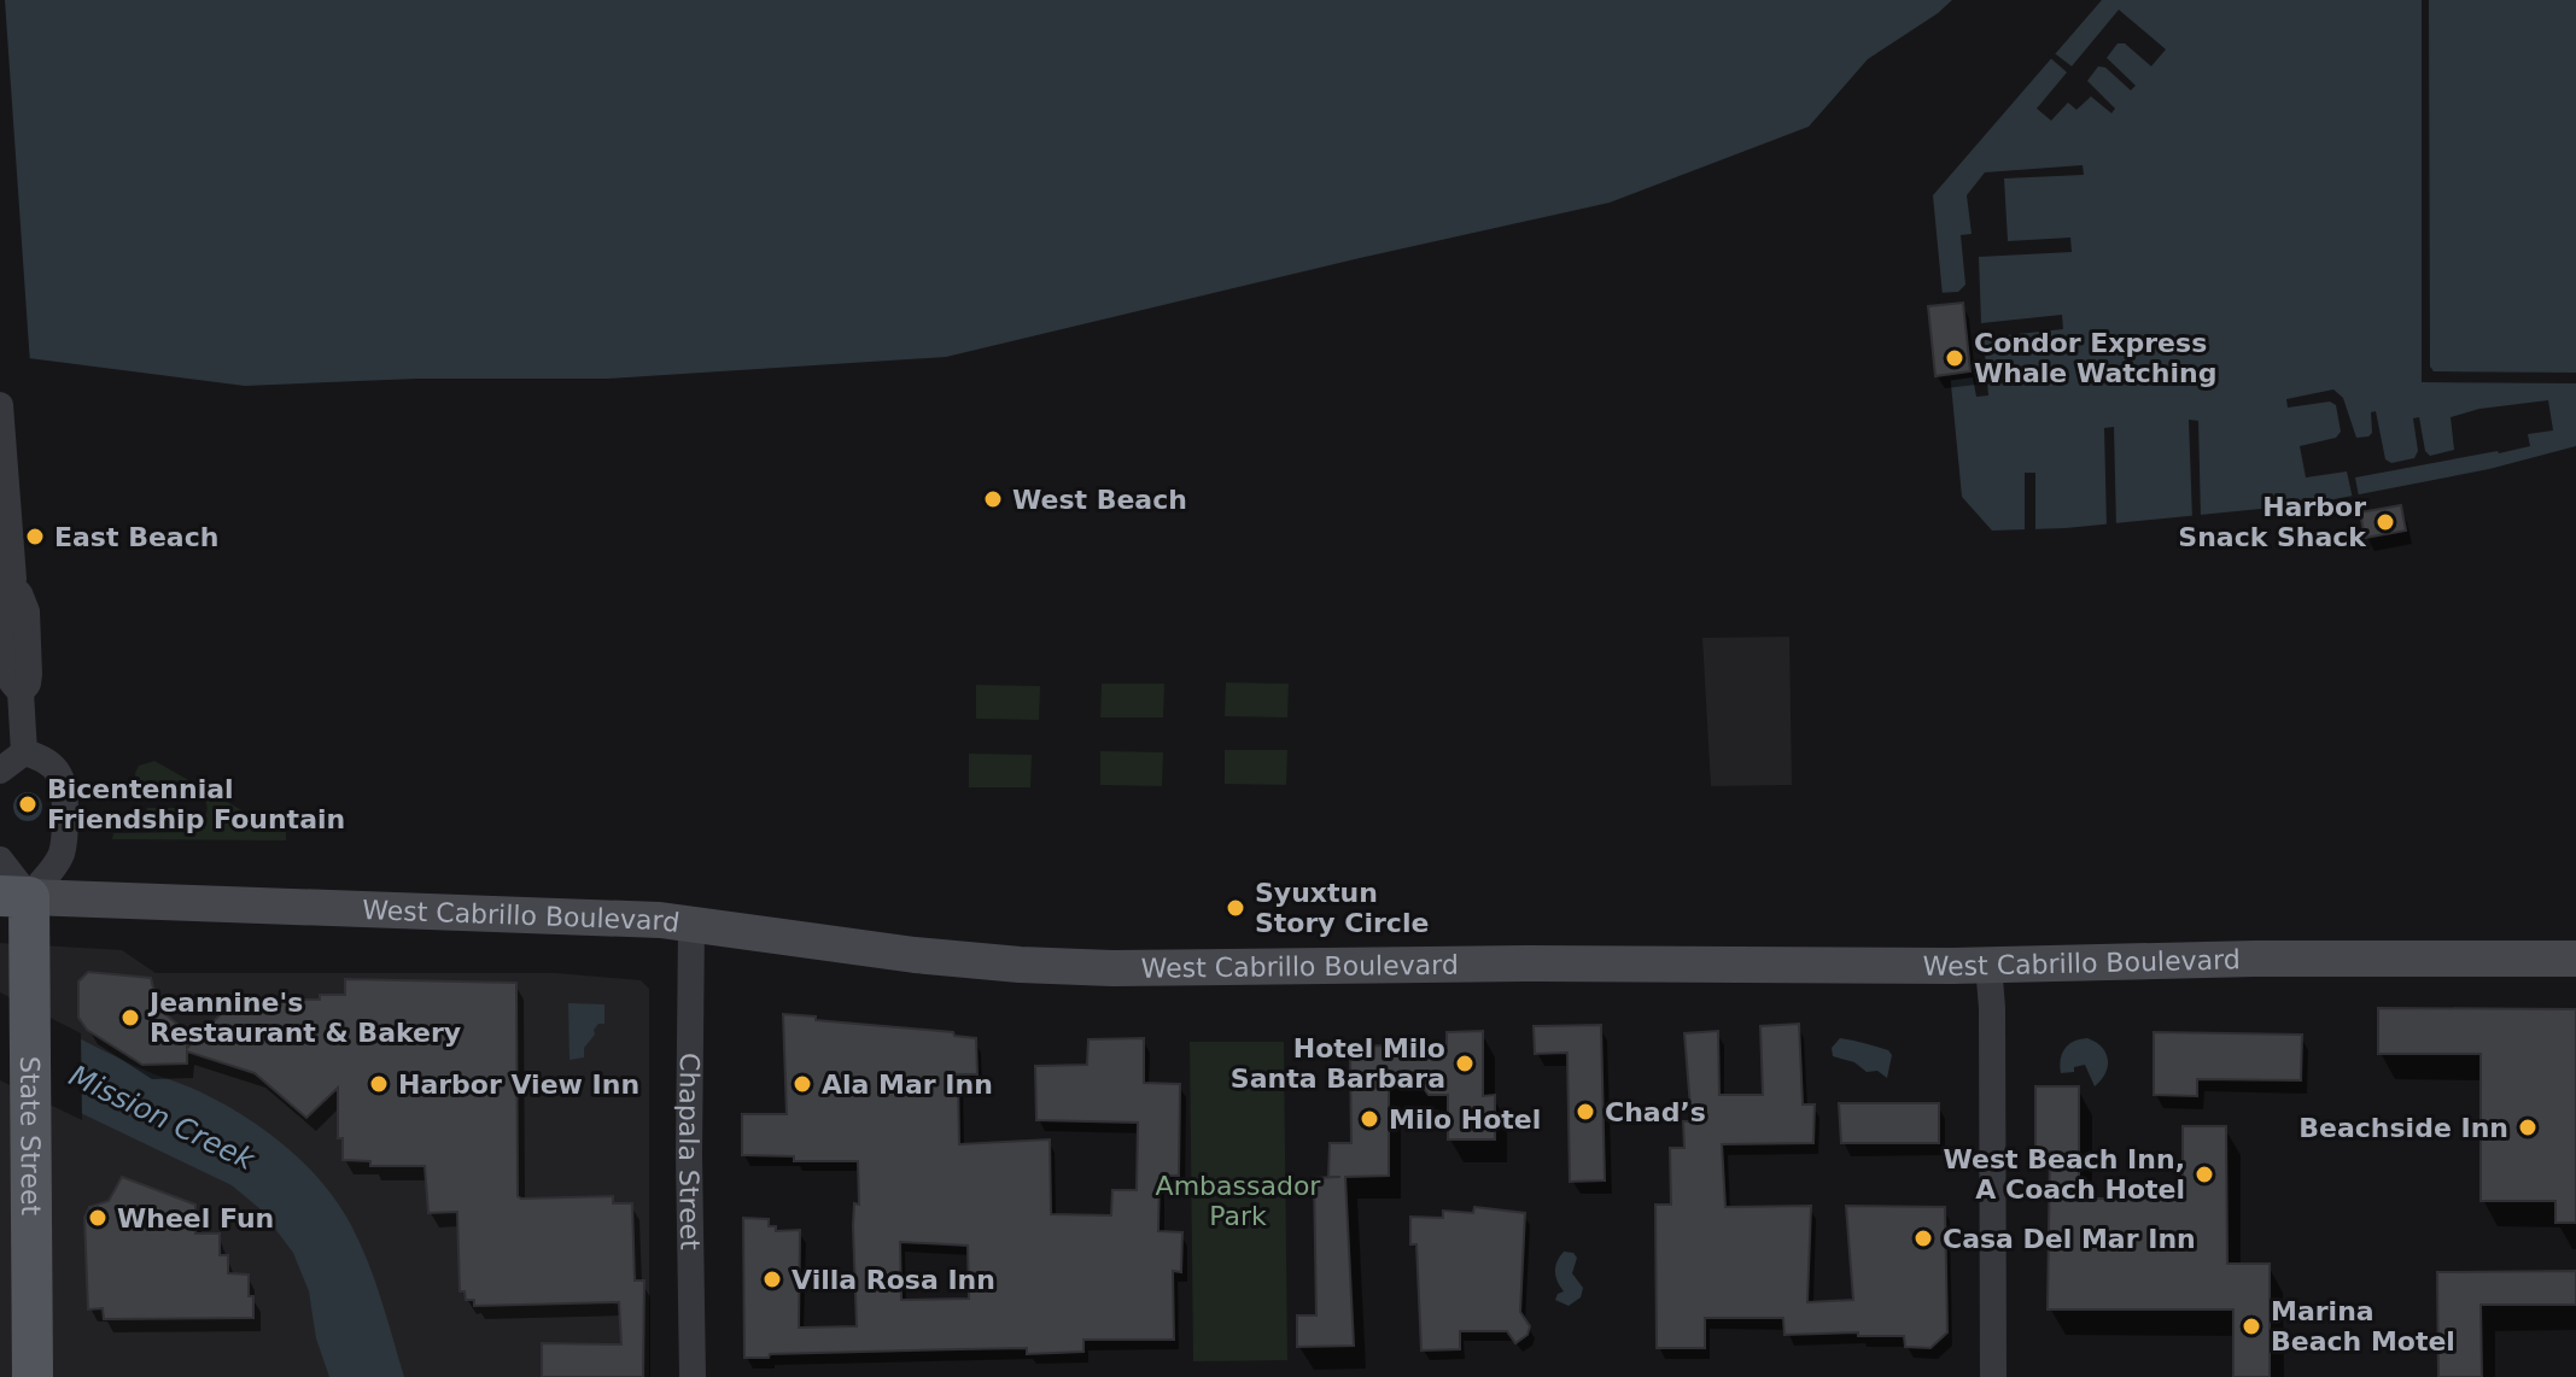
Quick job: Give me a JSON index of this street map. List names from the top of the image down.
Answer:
{
  "streets": {
    "main road": ["West Cabrillo Boulevard", "State Street"],
    "street": ["Chapala Street"]
  },
  "crossings": [
    ["West Cabrillo Boulevard", "State Street"],
    ["West Cabrillo Boulevard", "Chapala Street"]
  ],
  "water": ["Mission Creek"],
  "parks": ["Ambassador Park"],
  "places": [
    "Condor Express Whale Watching",
    "West Beach",
    "Harbor Snack Shack",
    "East Beach",
    "Bicentennial Friendship Fountain",
    "Syuxtun Story Circle",
    "Jeannine's Restaurant & Bakery",
    "Hotel Milo Santa Barbara",
    "Harbor View Inn",
    "Ala Mar Inn",
    "Chad’s",
    "Milo Hotel",
    "Beachside Inn",
    "West Beach Inn, A Coach Hotel",
    "Wheel Fun",
    "Casa Del Mar Inn",
    "Villa Rosa Inn",
    "Marina Beach Motel"
  ]
}
